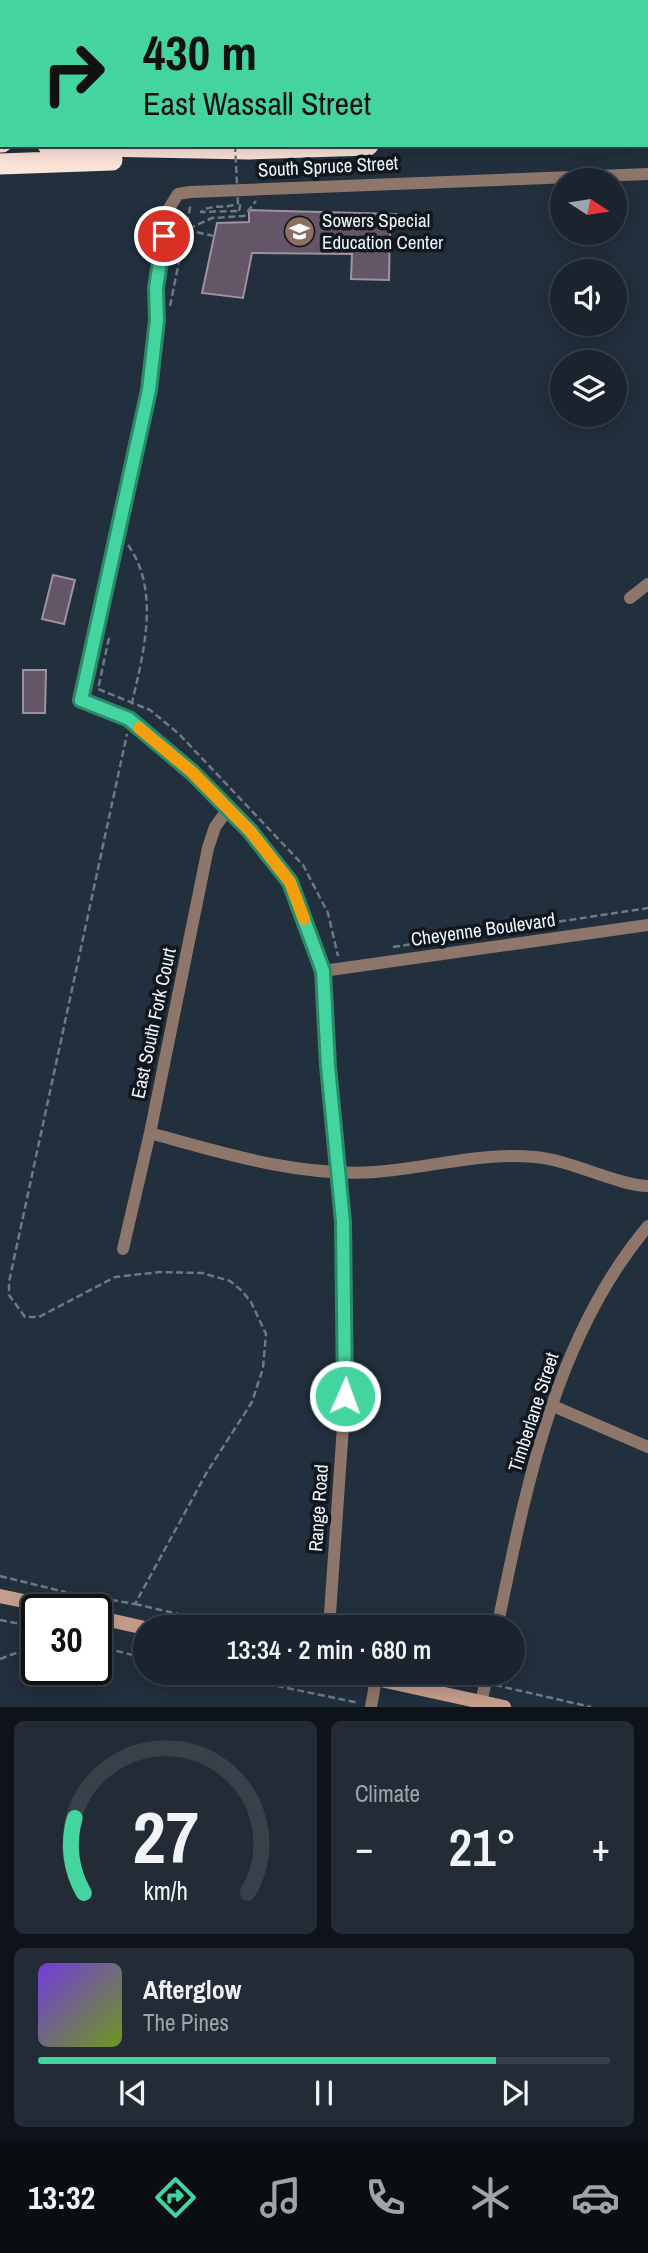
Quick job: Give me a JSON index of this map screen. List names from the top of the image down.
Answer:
{
  "streets": {
    "street": [
      "South Spruce Street",
      "Cheyenne Boulevard",
      "East South Fork Court",
      "Timberlane Street",
      "Range Road"
    ]
  },
  "crossings": [
    ["South Spruce Street", "Range Road"],
    ["Cheyenne Boulevard", "Range Road"],
    ["East South Fork Court", "Range Road"]
  ],
  "places": {
    "school or university": ["Sowers Special Education Center"]
  },
  "north": "right",
  "page": {
    "turn": ["430 m", "East Wassall Street"],
    "limit": "30",
    "trip": "13:34 · 2 min · 680 m",
    "tile": "Climate",
    "heat": ["−", "21°", "+"],
    "song": ["Afterglow", "The Pines"],
    "tabs": "13:32",
    "gauge": ["27", "km/h"]
  }
}
